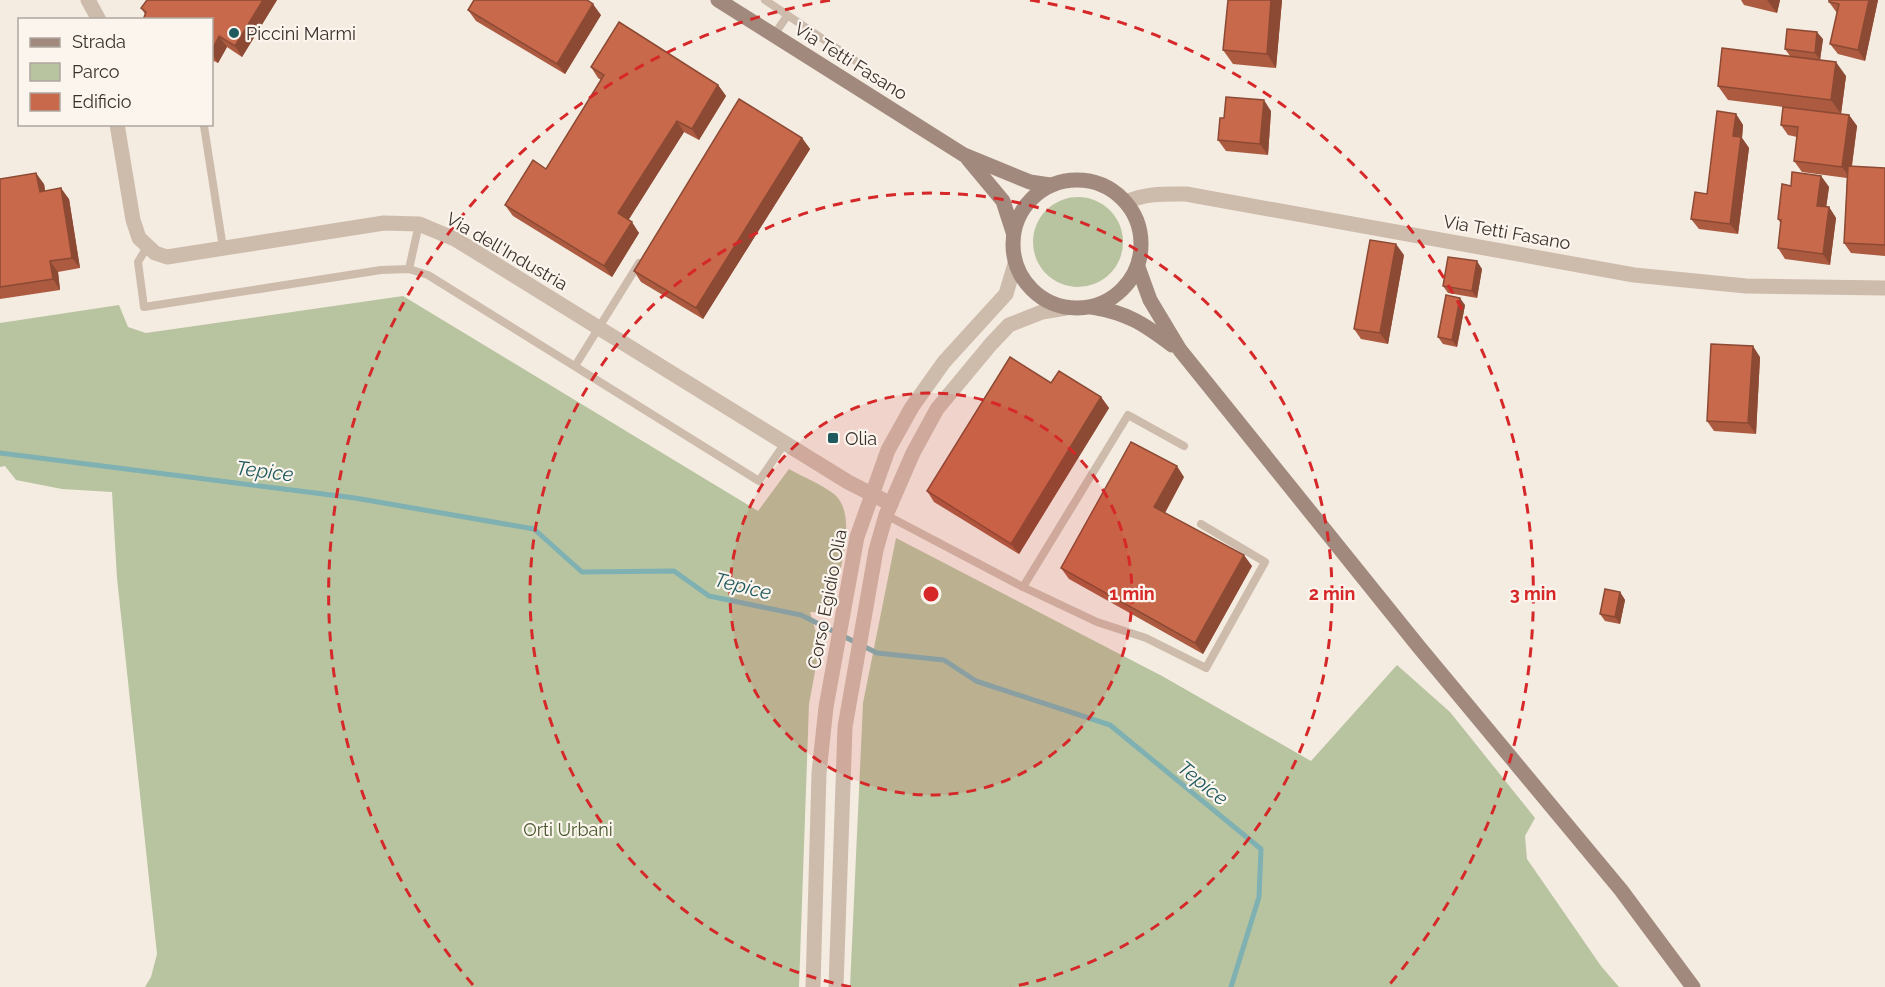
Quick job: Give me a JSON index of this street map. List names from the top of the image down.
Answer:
{
  "streets": {
    "main road": ["Via Tetti Fasano"],
    "street": ["Via dell'Industria", "Corso Egidio Olia"]
  },
  "crossings": [
    ["Via Tetti Fasano", "Corso Egidio Olia"],
    ["Via dell'Industria", "Corso Egidio Olia"]
  ],
  "water": ["Tepice"],
  "parks": ["Orti Urbani"],
  "places": {
    "other": ["Piccini Marmi"],
    "transit": ["Olia"]
  },
  "legend": ["Strada", "Parco", "Edificio"],
  "rings": ["1 min", "2 min", "3 min"]
}
